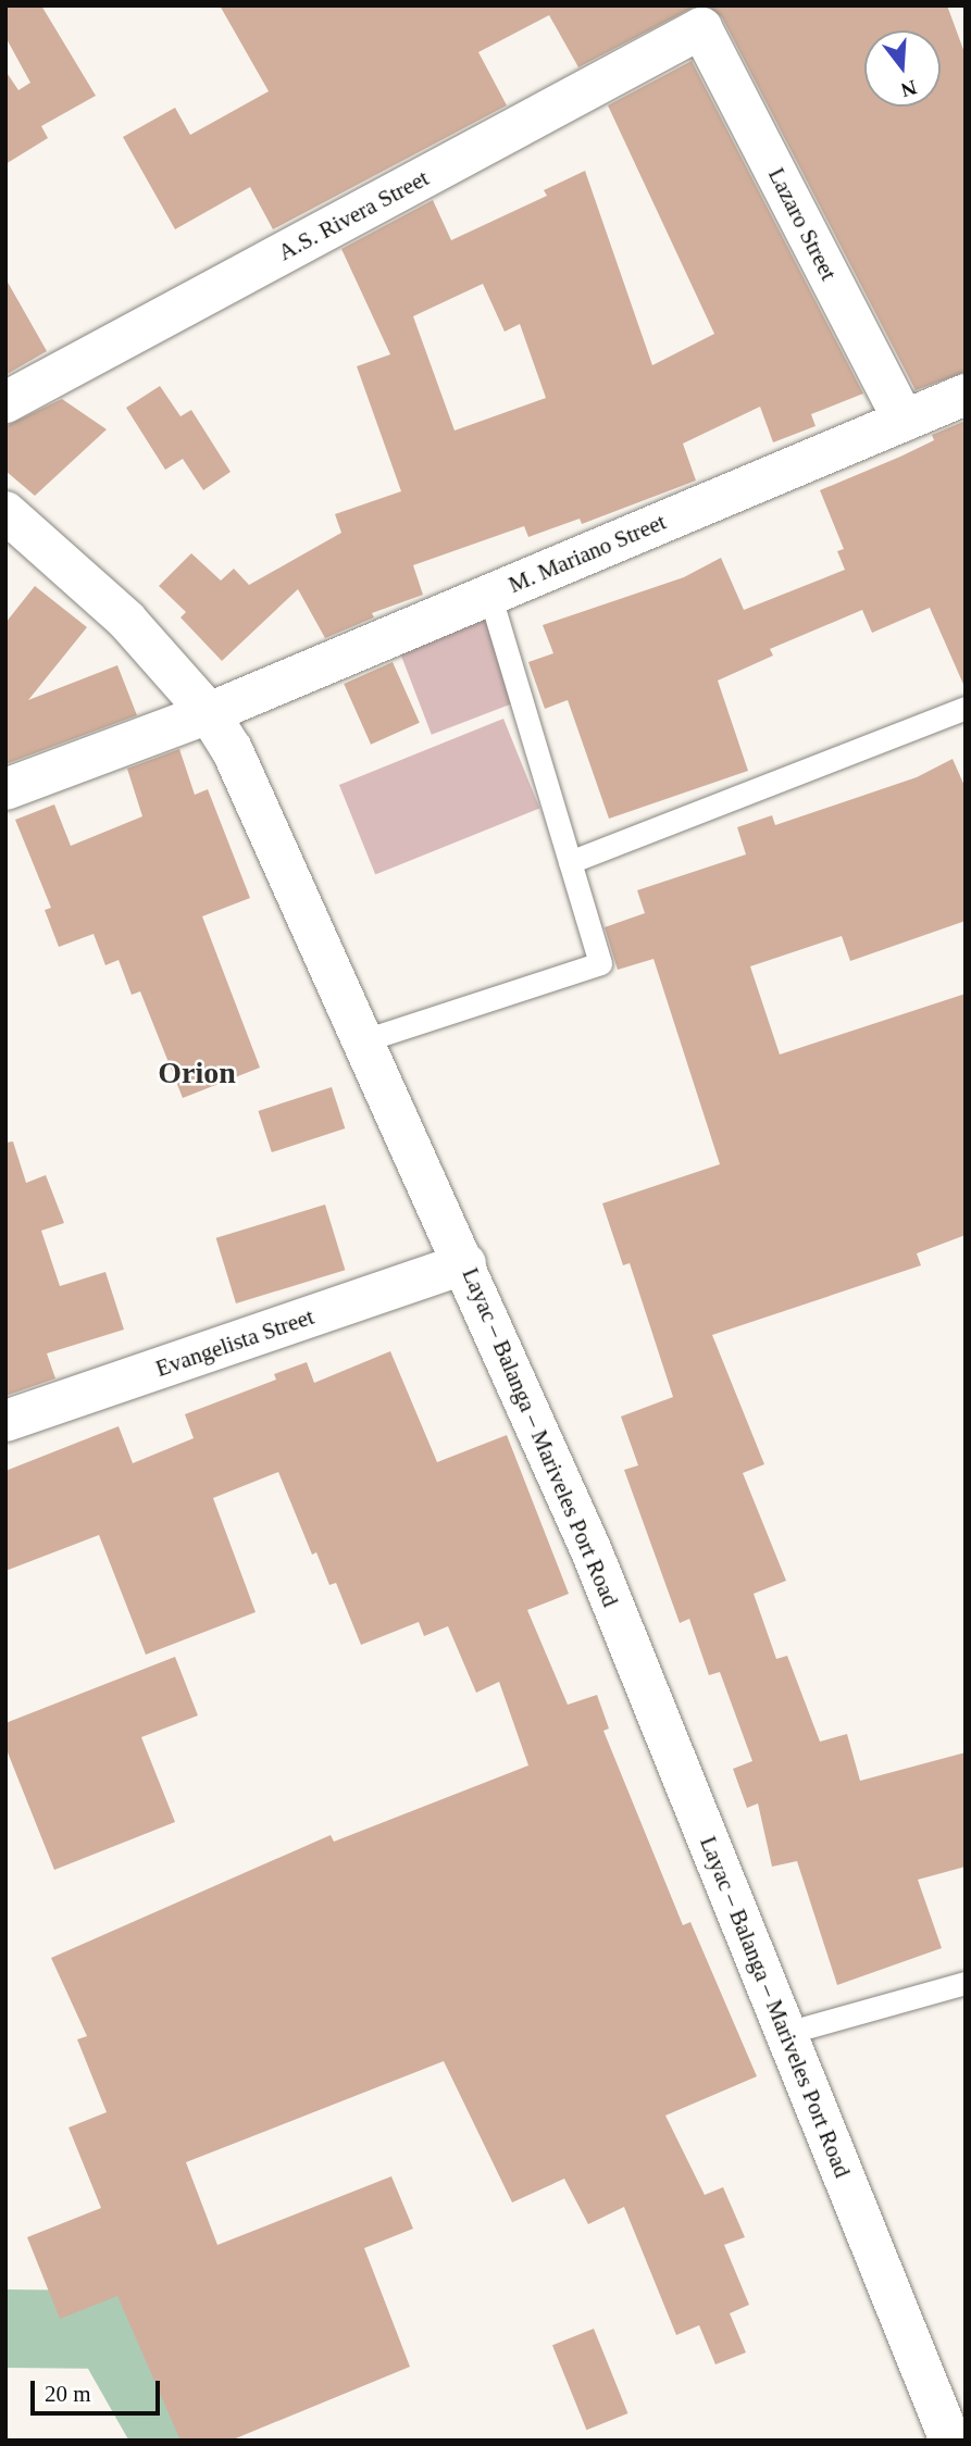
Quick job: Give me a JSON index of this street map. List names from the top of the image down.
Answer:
{
  "streets": {
    "street": [
      "A.S. Rivera Street",
      "Lazaro Street",
      "M. Mariano Street",
      "Evangelista Street",
      "Layac – Balanga – Mariveles Port Road"
    ]
  },
  "crossings": [
    ["A.S. Rivera Street", "Lazaro Street"],
    ["Lazaro Street", "M. Mariano Street"],
    ["M. Mariano Street", "Layac – Balanga – Mariveles Port Road"],
    ["Evangelista Street", "Layac – Balanga – Mariveles Port Road"]
  ],
  "districts": ["Orion"],
  "scale_bar": "20 m",
  "north": "bottom"
}
